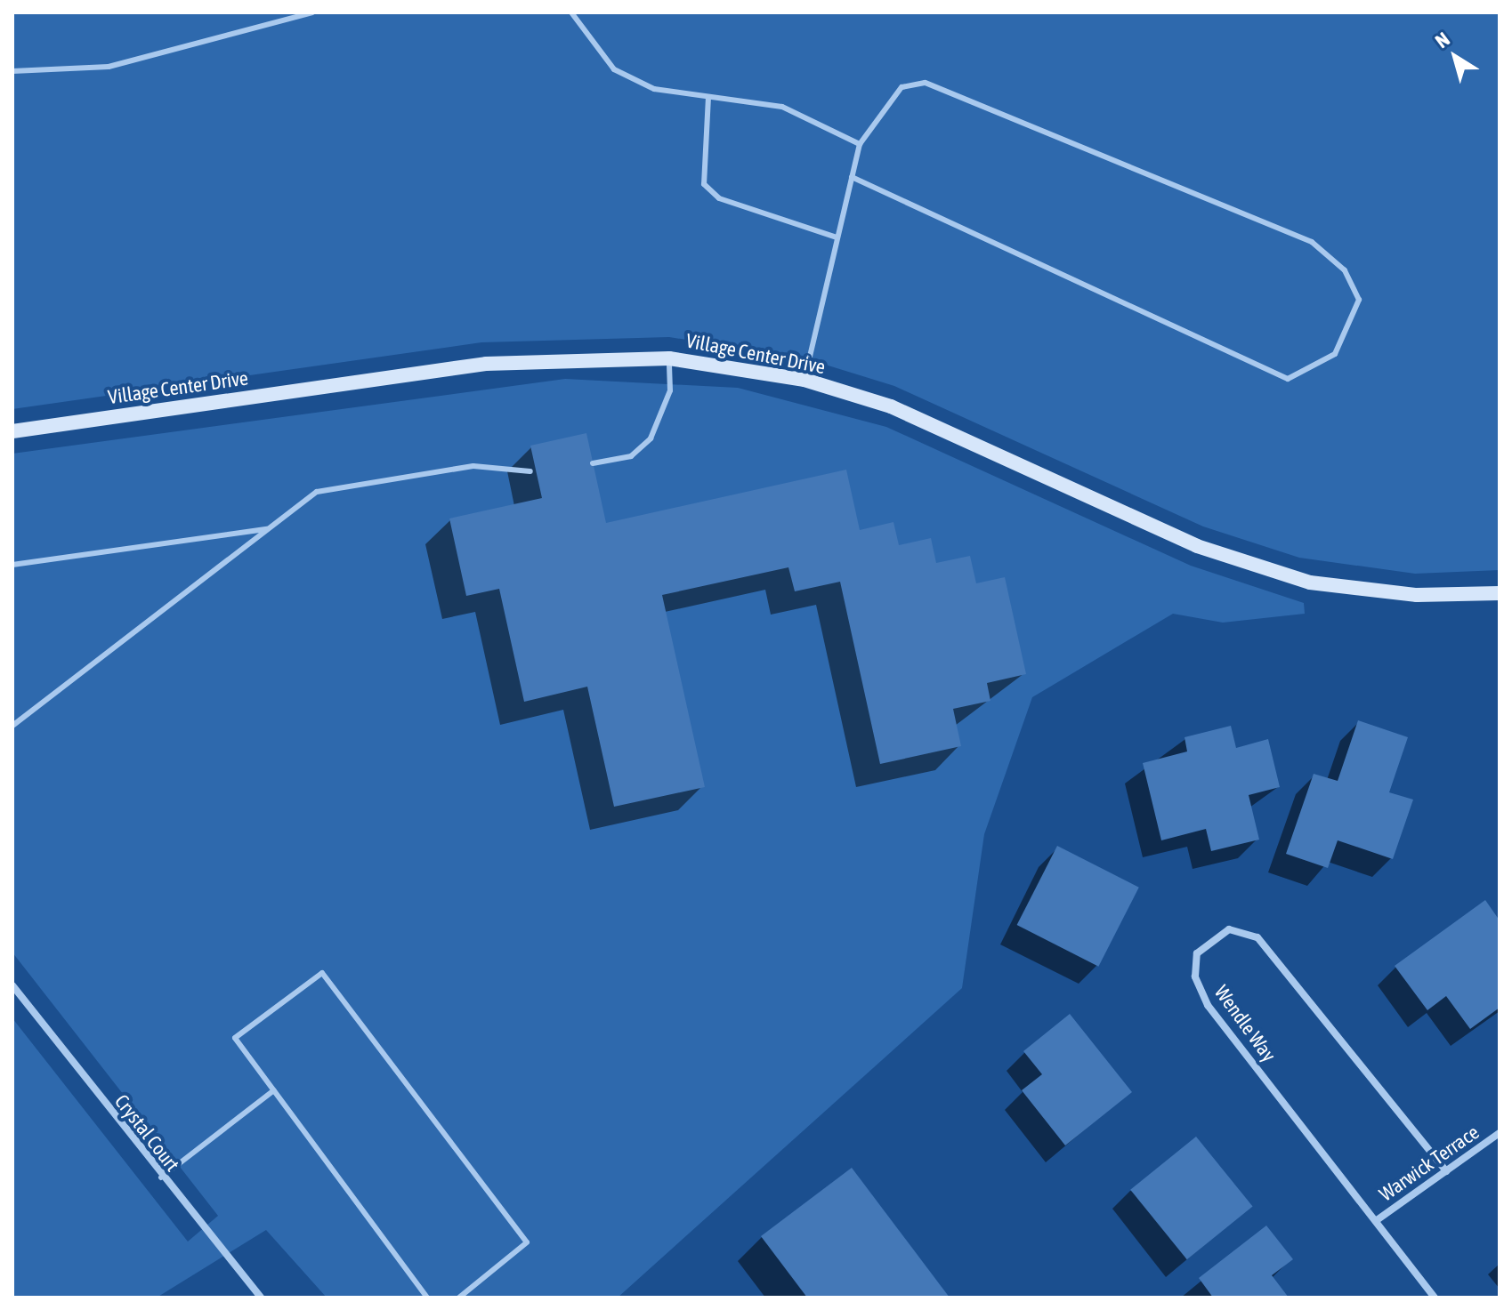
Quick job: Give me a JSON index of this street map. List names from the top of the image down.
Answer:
{
  "streets": {
    "street": [
      "Village Center Drive",
      "Wendle Way",
      "Crystal Court",
      "Warwick Terrace"
    ]
  },
  "crossings": [
    ["Wendle Way", "Warwick Terrace"]
  ],
  "north": "top left"
}
